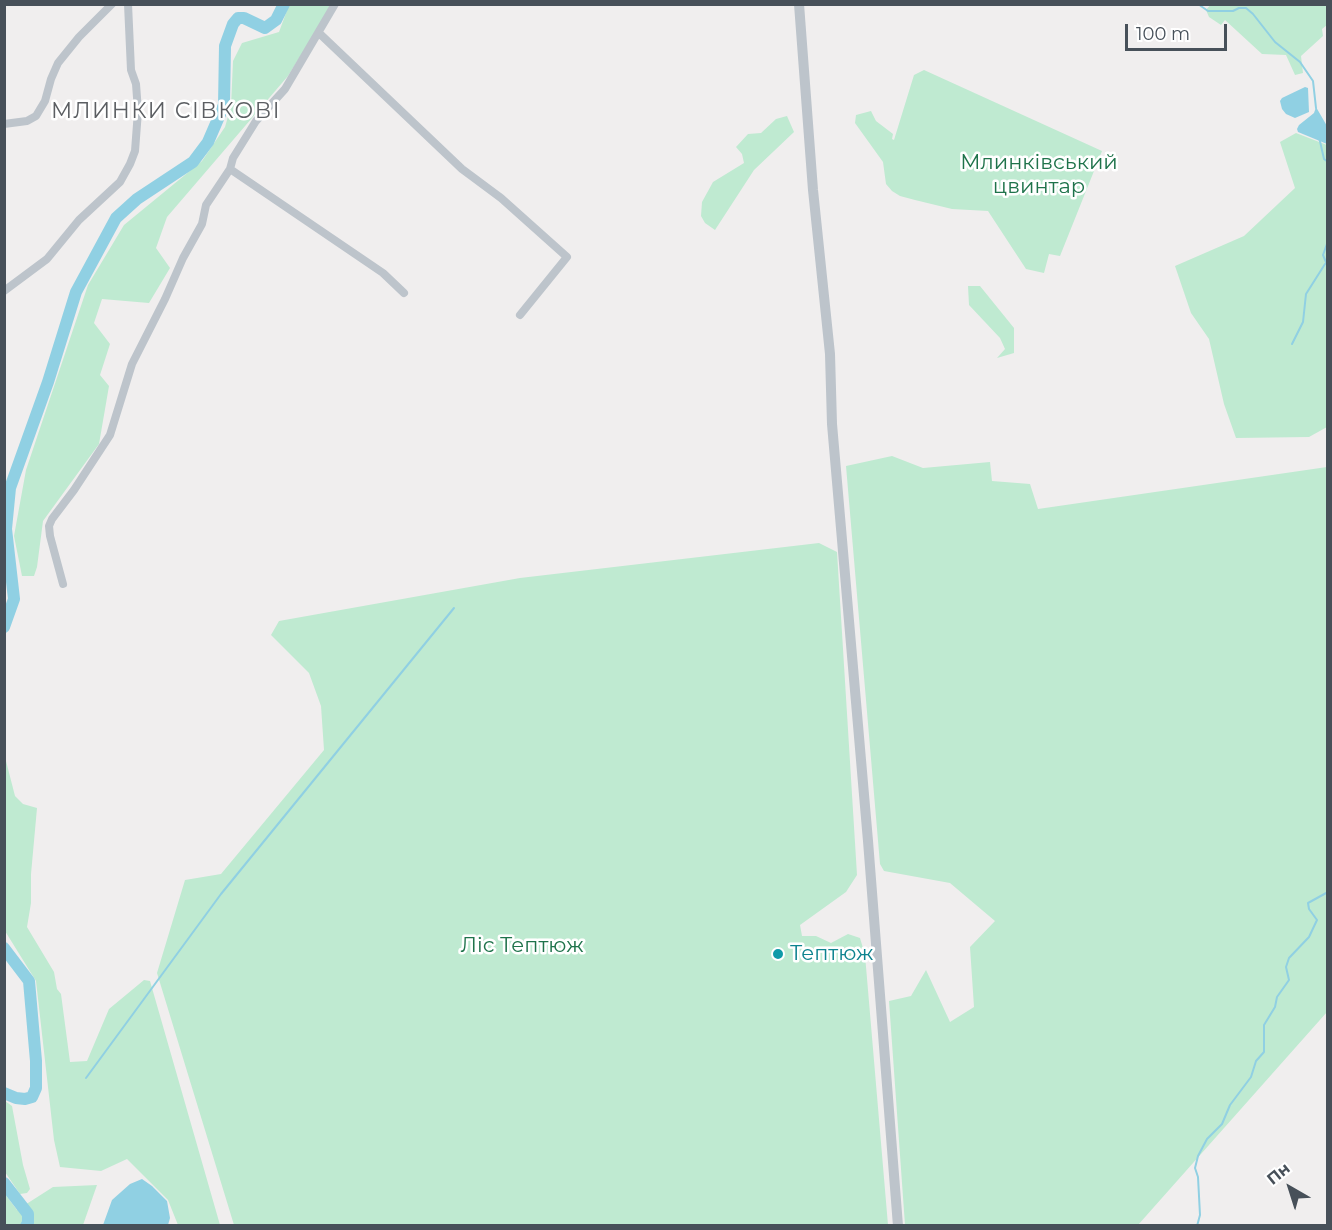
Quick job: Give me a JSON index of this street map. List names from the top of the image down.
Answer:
{
  "districts": ["МЛИНКИ СІВКОВІ"],
  "parks": ["Млинківський цвинтар", "Ліс Тептюж"],
  "places": ["Тептюж"],
  "scale_bar": "100 m",
  "north": "top left"
}
